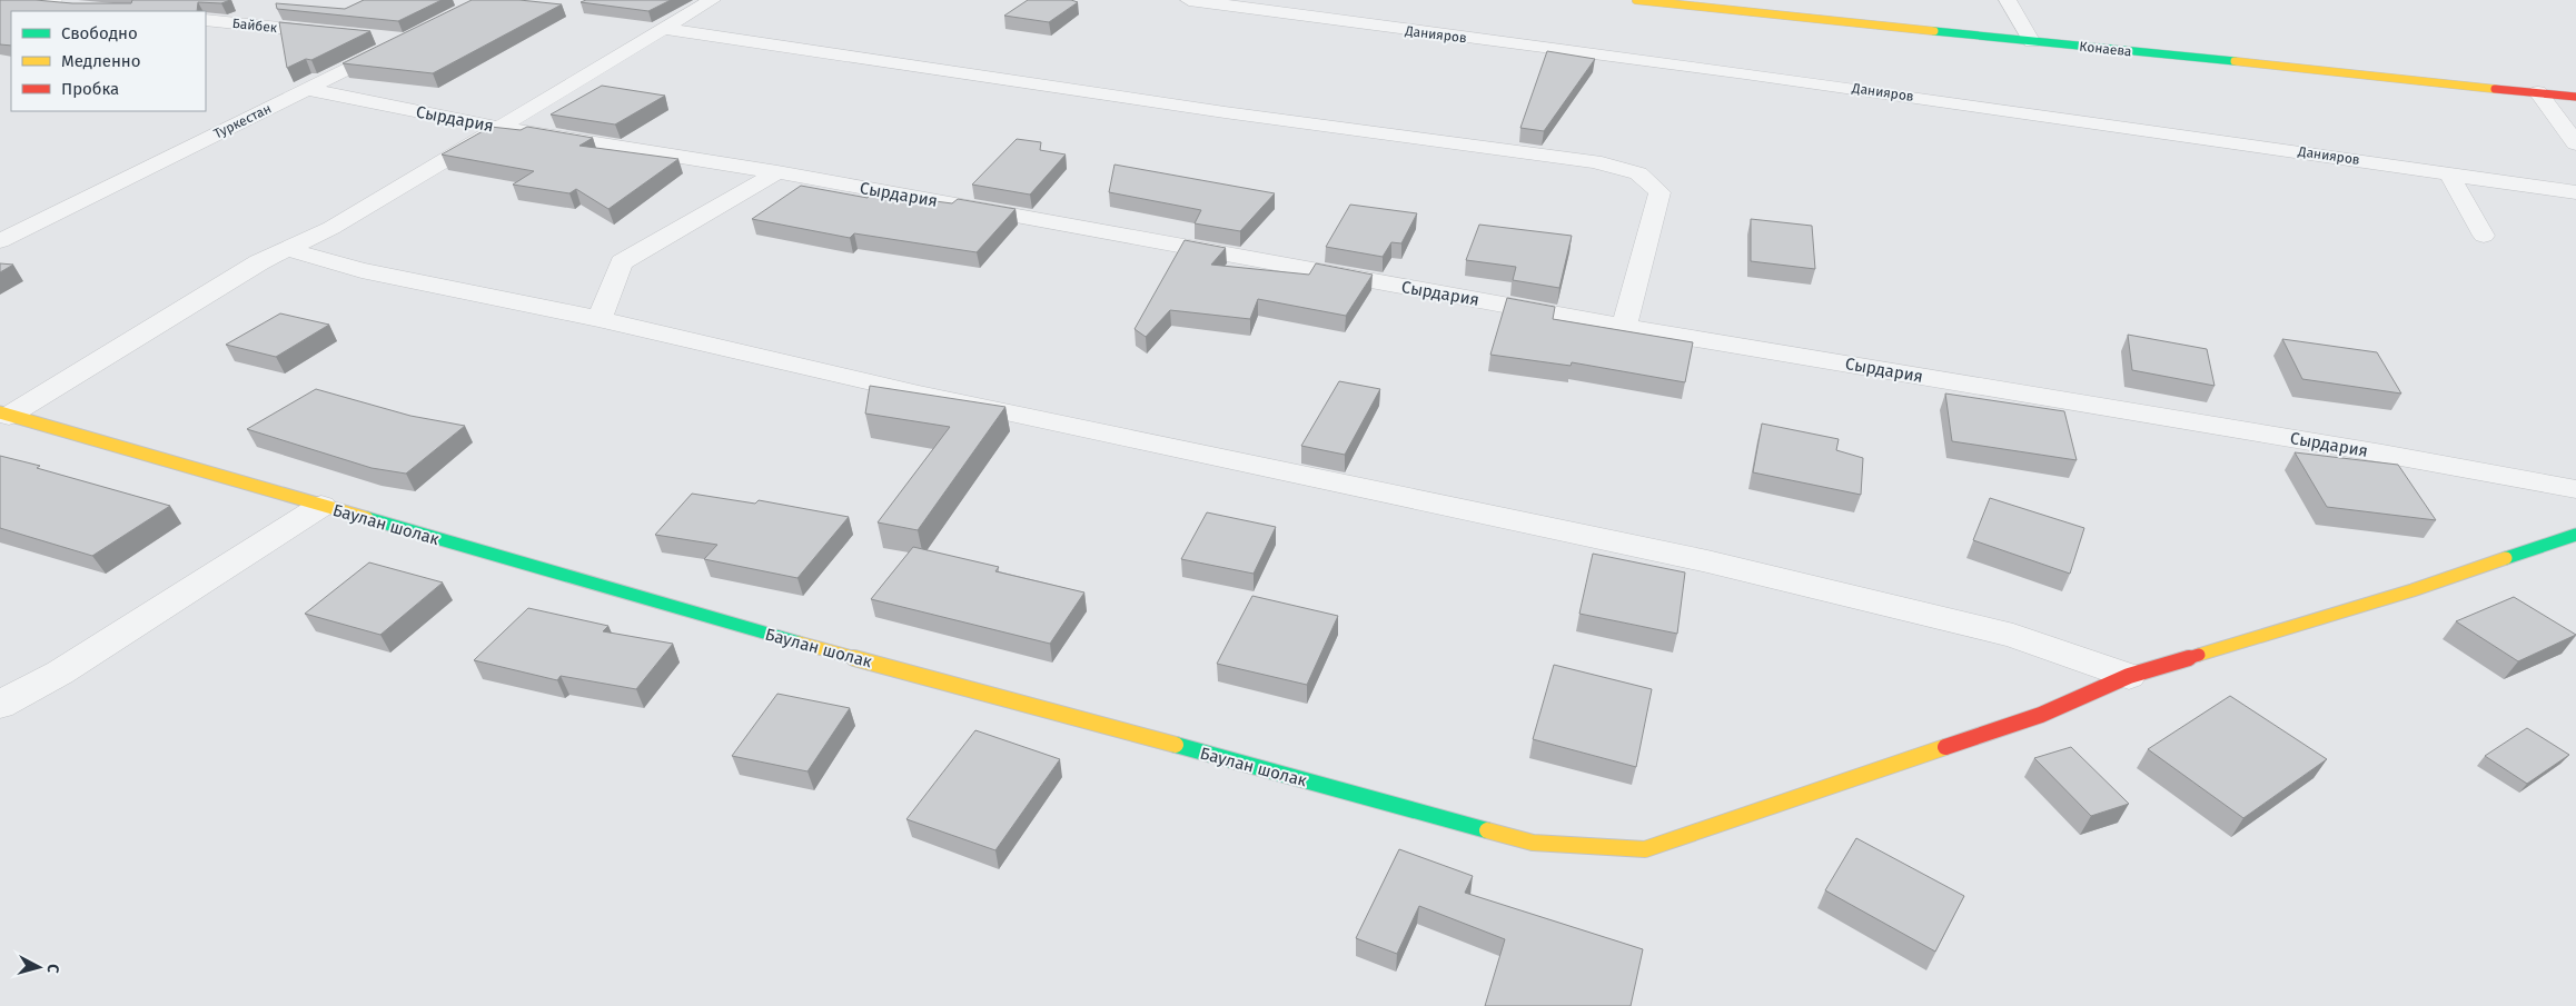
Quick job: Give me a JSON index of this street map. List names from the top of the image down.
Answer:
{
  "streets": {
    "street": [
      "Байбек",
      "Данияров",
      "Конаева",
      "Сырдария",
      "Туркестан",
      "Баулан шолак"
    ]
  },
  "crossings": [
    ["Сырдария", "Туркестан"]
  ],
  "legend": ["Свободно", "Медленно", "Пробка"],
  "north": "right"
}
